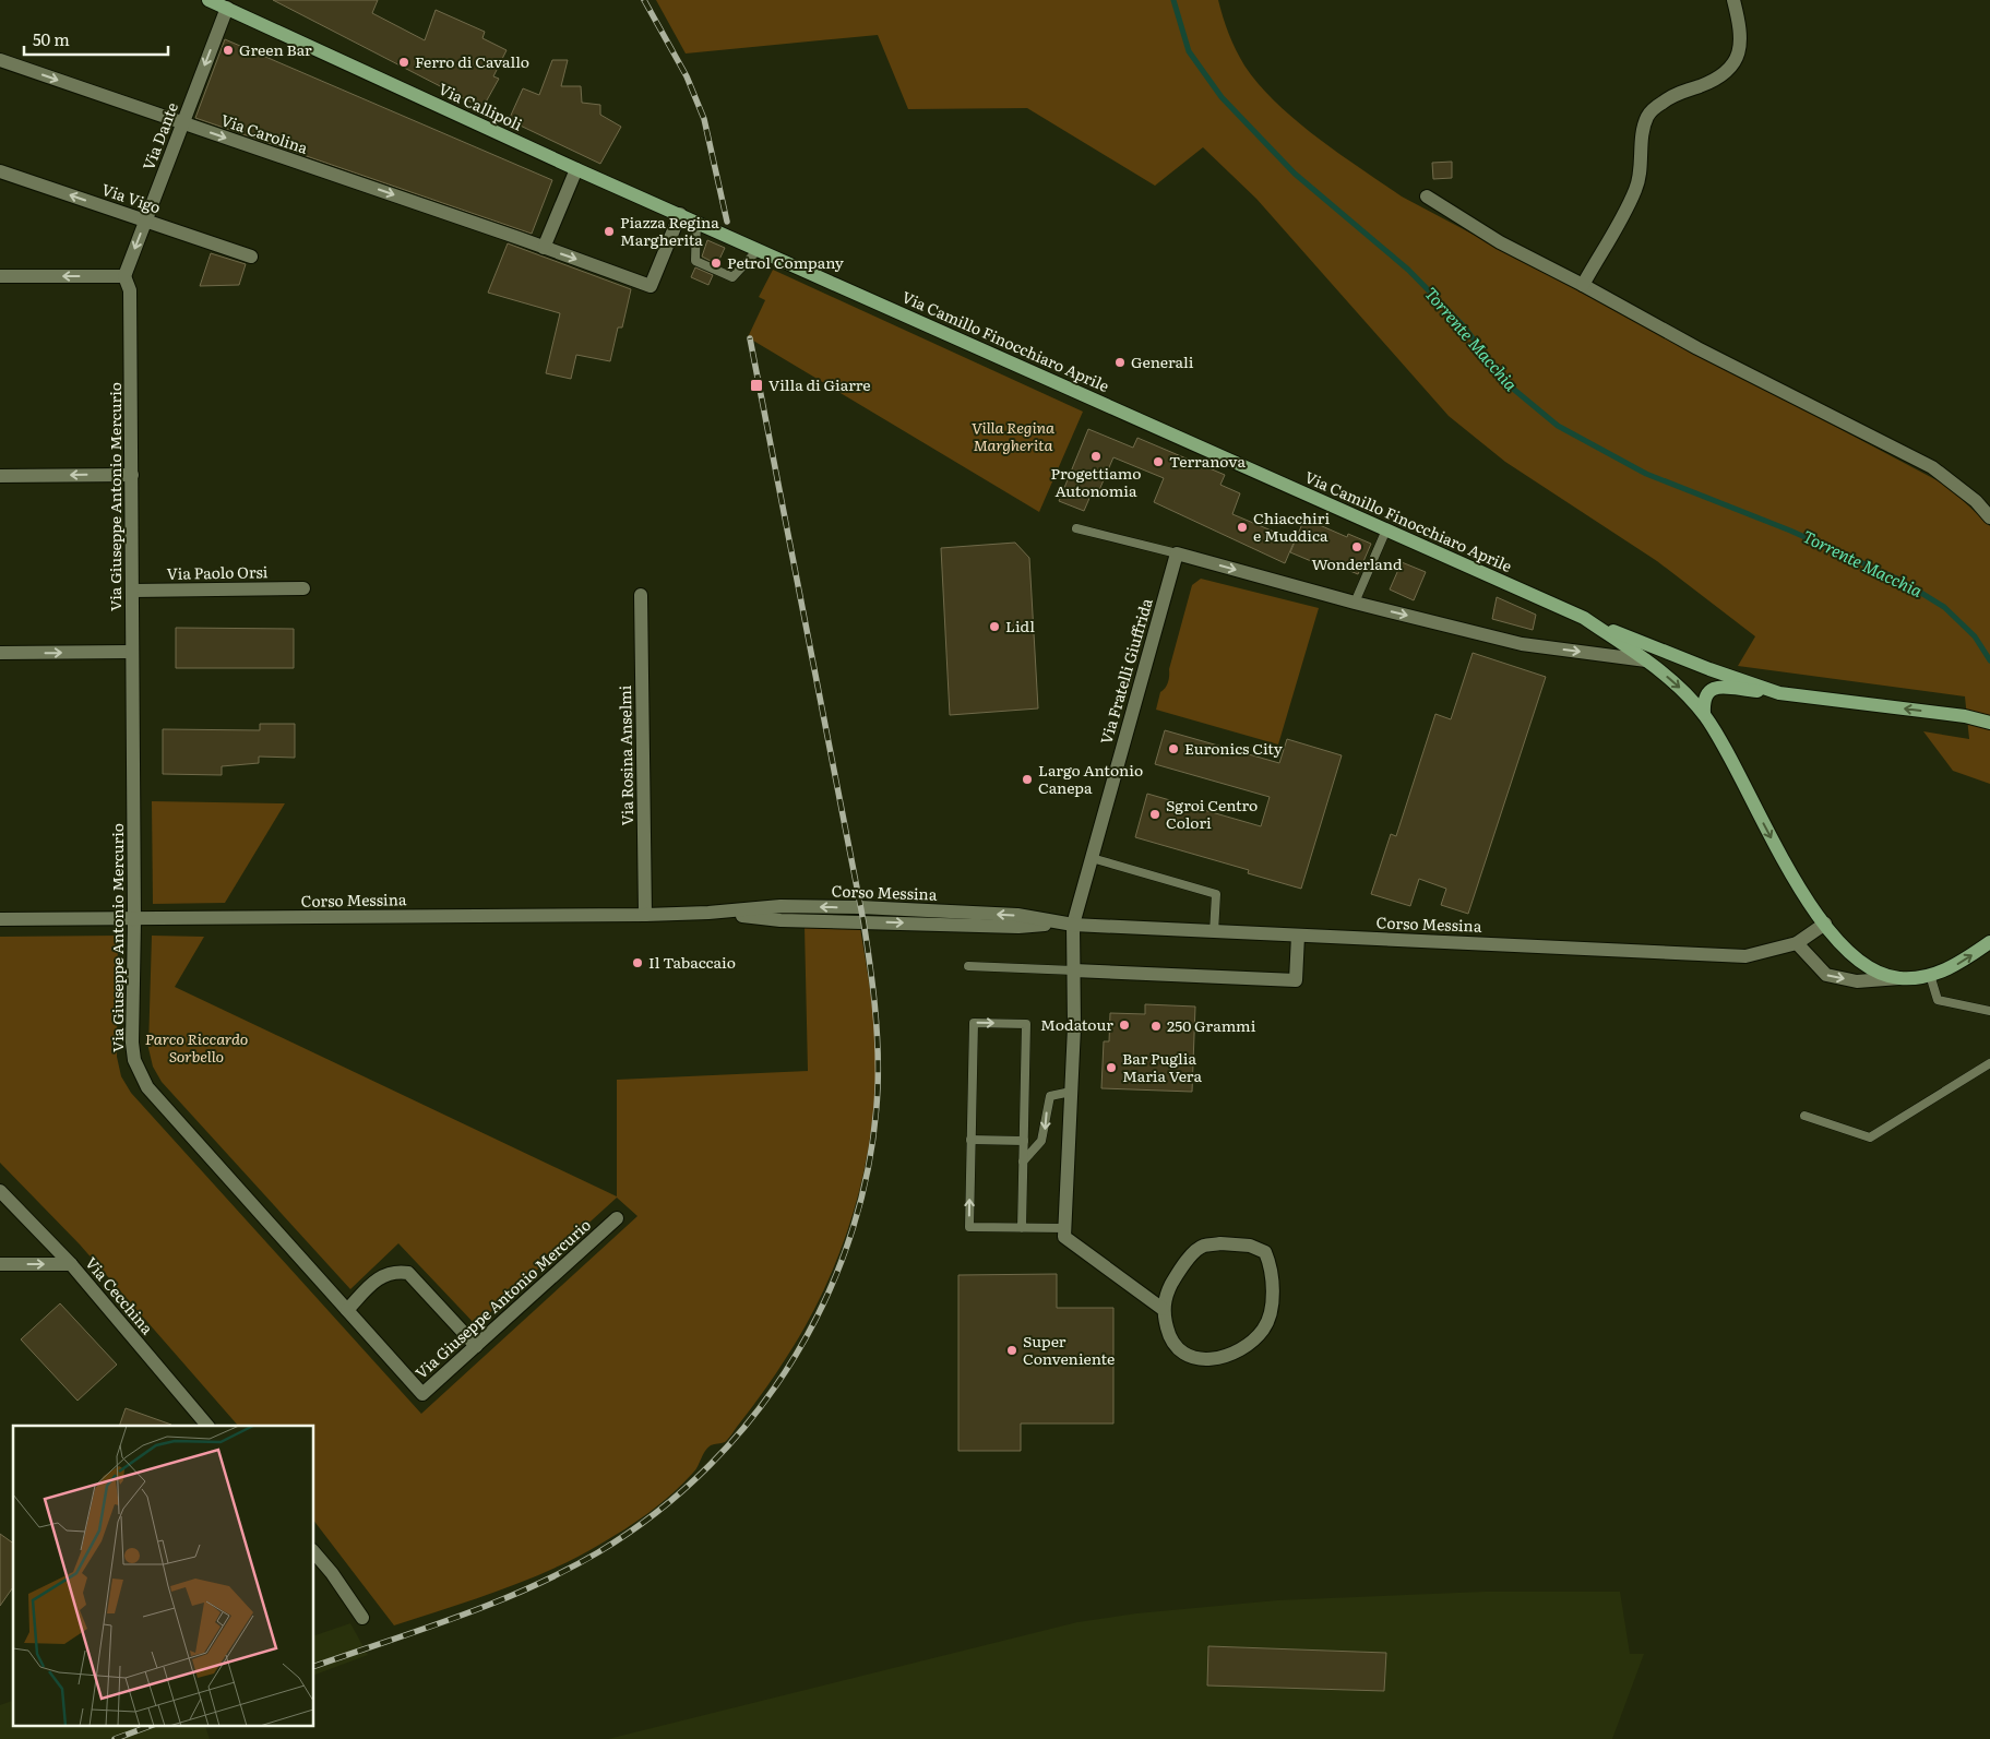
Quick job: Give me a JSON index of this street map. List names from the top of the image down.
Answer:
{
  "streets": {
    "main road": ["Via Callipoli", "Via Camillo Finocchiaro Aprile"],
    "street": [
      "Via Carolina",
      "Via Dante",
      "Via Vigo",
      "Via Giuseppe Antonio Mercurio",
      "Via Paolo Orsi",
      "Via Fratelli Giuffrida",
      "Via Rosina Anselmi",
      "Corso Messina",
      "Via Cecchina"
    ]
  },
  "crossings": [
    ["Via Callipoli", "Via Carolina"],
    ["Via Callipoli", "Via Dante"],
    ["Via Callipoli", "Via Camillo Finocchiaro Aprile"],
    ["Via Carolina", "Via Dante"],
    ["Via Carolina", "Via Camillo Finocchiaro Aprile"],
    ["Via Dante", "Via Vigo"],
    ["Via Dante", "Via Giuseppe Antonio Mercurio"],
    ["Via Giuseppe Antonio Mercurio", "Via Paolo Orsi"],
    ["Via Giuseppe Antonio Mercurio", "Corso Messina"],
    ["Via Fratelli Giuffrida", "Corso Messina"],
    ["Via Rosina Anselmi", "Corso Messina"]
  ],
  "one_way": ["Via Carolina", "Via Dante"],
  "water": ["Torrente Macchia"],
  "parks": ["Villa Regina Margherita", "Parco Riccardo Sorbello"],
  "places": {
    "other": [
      "Green Bar",
      "Ferro di Cavallo",
      "Piazza Regina Margherita",
      "Petrol Company",
      "Generali",
      "Progettiamo Autonomia",
      "Terranova",
      "Chiacchiri e Muddica",
      "Wonderland",
      "Lidl",
      "Euronics City",
      "Largo Antonio Canepa",
      "Sgroi Centro Colori",
      "Il Tabaccaio",
      "Modatour",
      "250 Grammi",
      "Bar Puglia Maria Vera",
      "Super Conveniente"
    ],
    "transit": ["Villa di Giarre"]
  },
  "scale_bar": "50 m"
}
